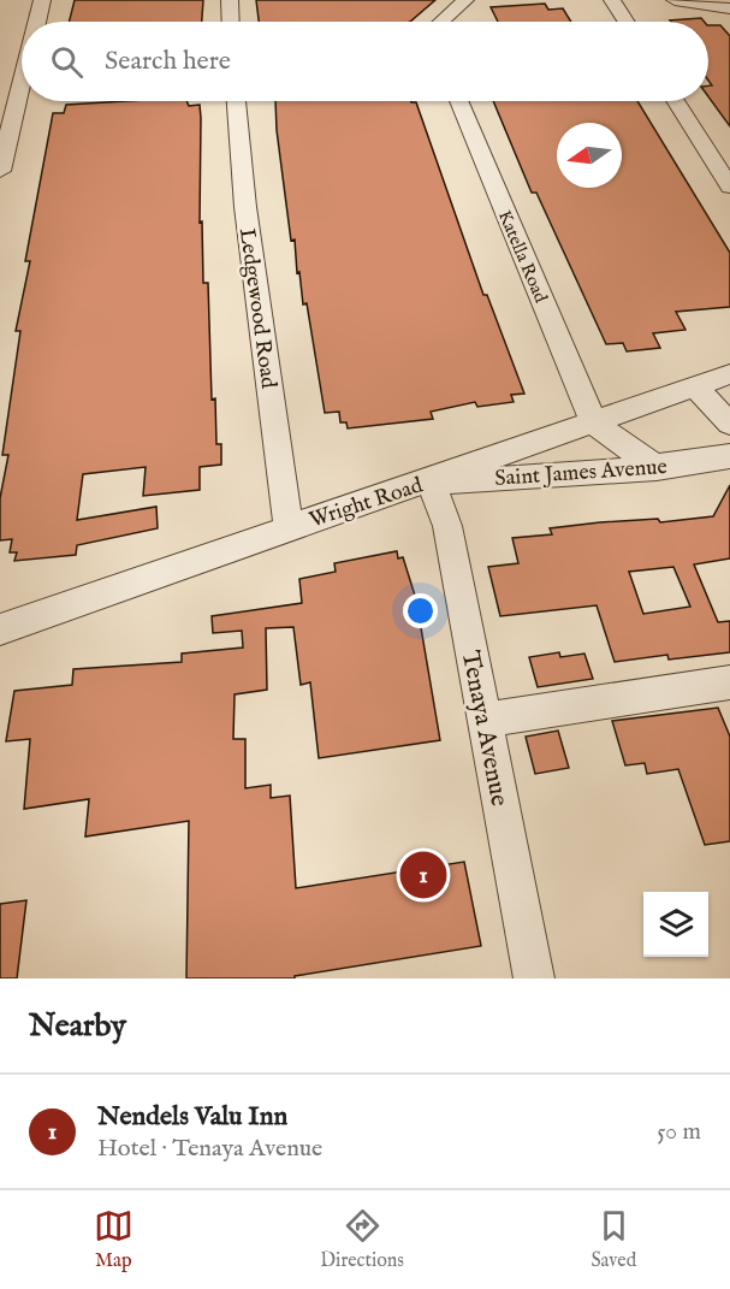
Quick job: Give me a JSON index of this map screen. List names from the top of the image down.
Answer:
{
  "streets": {
    "street": [
      "Katella Road",
      "Ledgewood Road",
      "Saint James Avenue",
      "Wright Road",
      "Tenaya Avenue"
    ]
  },
  "crossings": [
    ["Katella Road", "Wright Road"],
    ["Ledgewood Road", "Wright Road"],
    ["Saint James Avenue", "Wright Road"],
    ["Saint James Avenue", "Tenaya Avenue"],
    ["Wright Road", "Tenaya Avenue"]
  ],
  "north": "left",
  "page": {
    "search": "Search here",
    "pins": "1",
    "heading": "Nearby",
    "list": [
      {
        "mark": "1",
        "name": "Nendels Valu Inn",
        "note": "Hotel · Tenaya Avenue",
        "value": "50 m"
      }
    ],
    "nav": ["Map", "Directions", "Saved"]
  }
}
